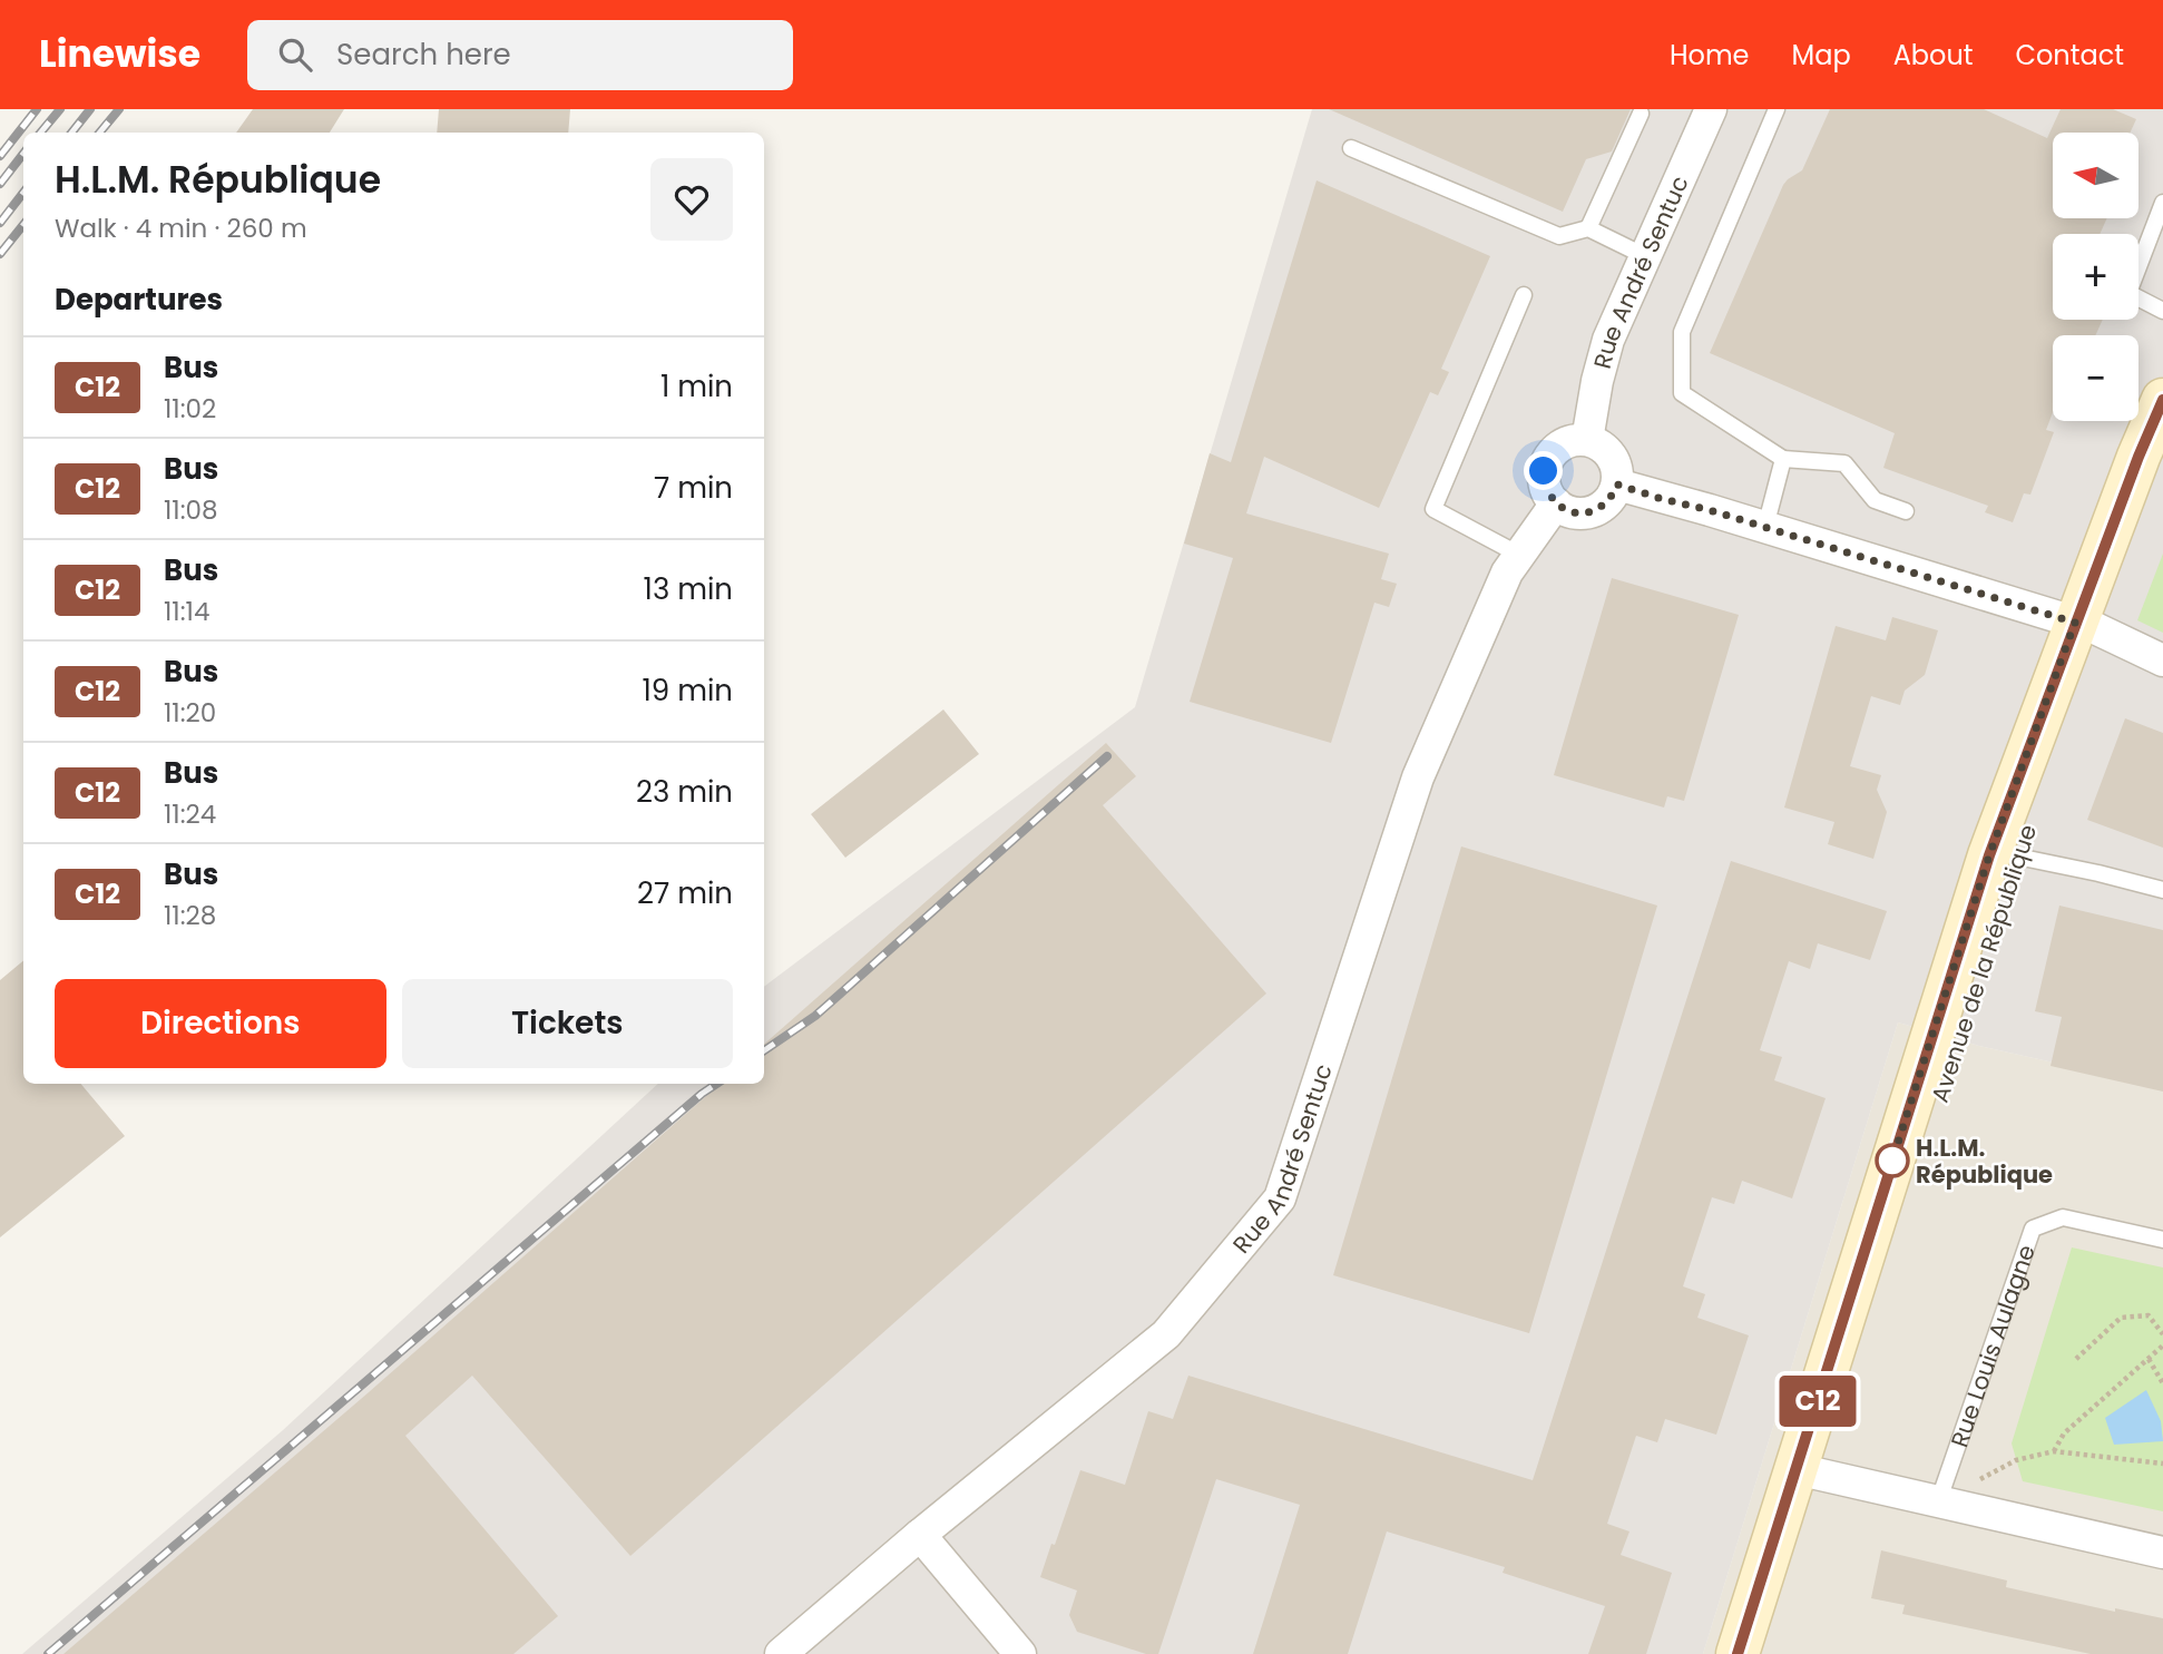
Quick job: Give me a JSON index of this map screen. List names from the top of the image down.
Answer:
{
  "streets": {
    "main road": ["Avenue de la République"],
    "street": ["Rue André Sentuc"],
    "lane": ["Rue Louis Aulagne"]
  },
  "places": ["H.L.M. République"],
  "lines": ["bus line C12"],
  "north": "left",
  "page": {
    "header": "Linewise",
    "search": "Search here",
    "nav": [
      "Home",
      "Map",
      "About",
      "Contact"
    ],
    "on_map": "C12",
    "map_buttons": ["+", "−"],
    "heading": [
      ["H.L.M. République", "Walk · 4 min · 260 m"],
      "Departures"
    ],
    "list": [
      {
        "mark": "C12",
        "name": "Bus",
        "note": "11:02",
        "value": "1 min"
      },
      {
        "mark": "C12",
        "name": "Bus",
        "note": "11:08",
        "value": "7 min"
      },
      {
        "mark": "C12",
        "name": "Bus",
        "note": "11:14",
        "value": "13 min"
      },
      {
        "mark": "C12",
        "name": "Bus",
        "note": "11:20",
        "value": "19 min"
      },
      {
        "mark": "C12",
        "name": "Bus",
        "note": "11:24",
        "value": "23 min"
      },
      {
        "mark": "C12",
        "name": "Bus",
        "note": "11:28",
        "value": "27 min"
      }
    ],
    "buttons": ["Directions", "Tickets"]
  }
}
